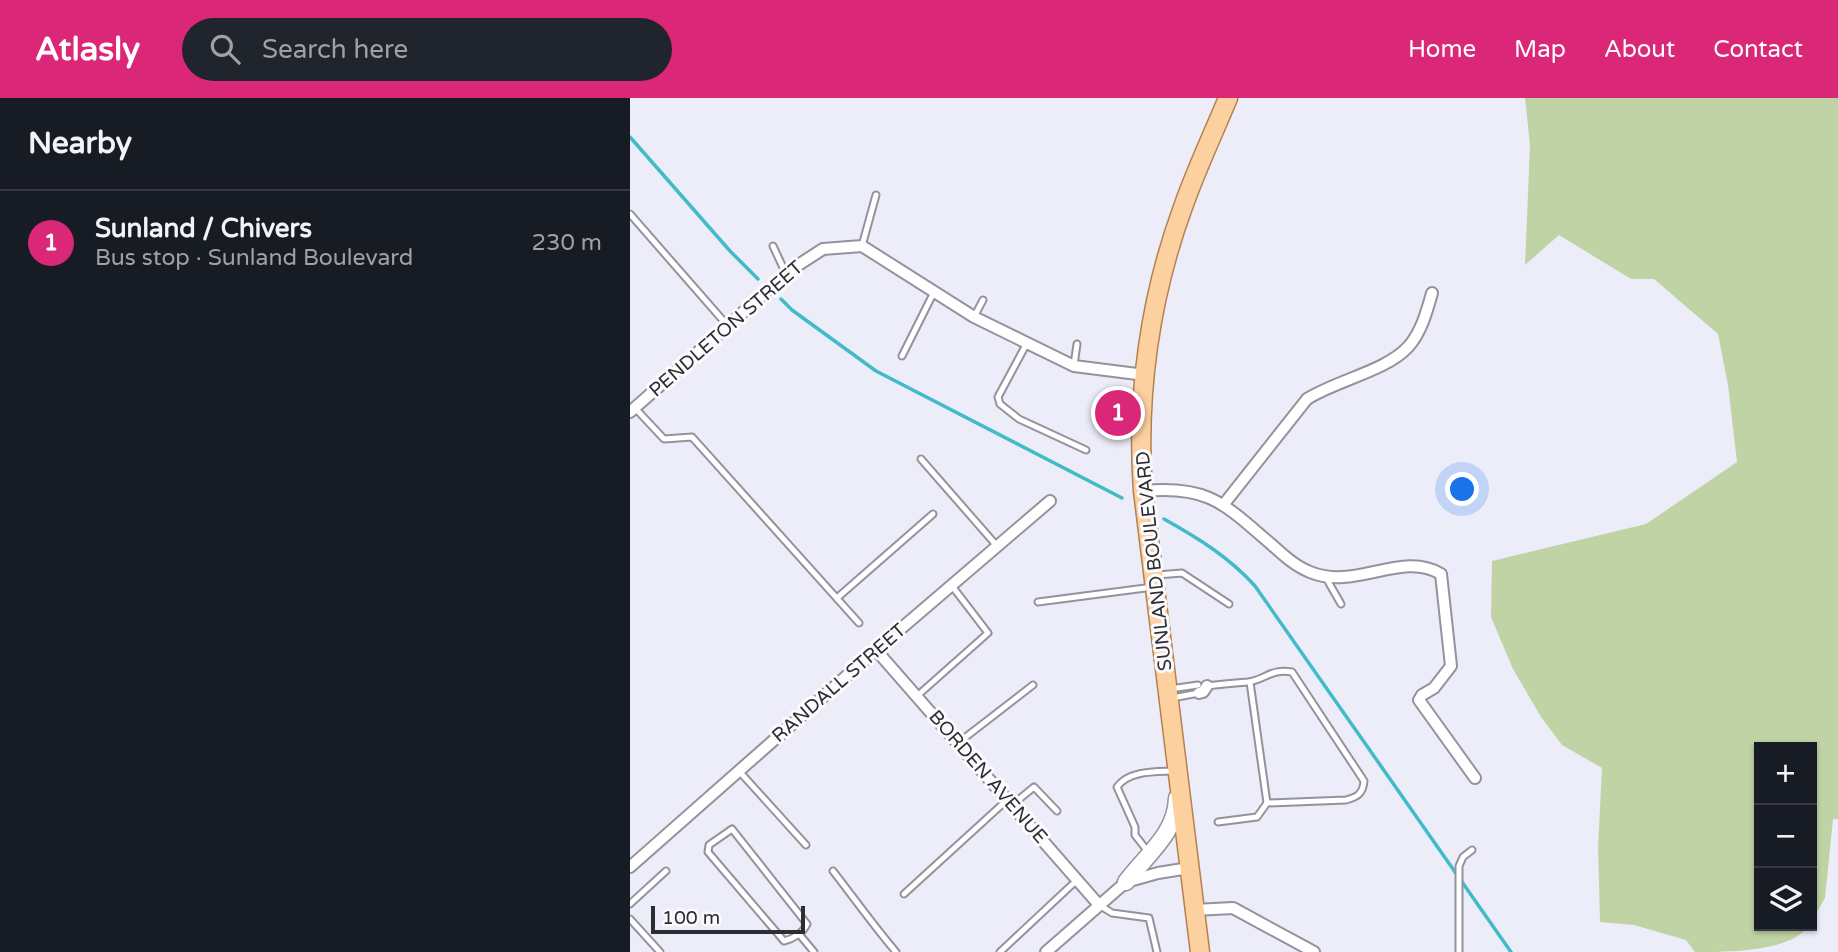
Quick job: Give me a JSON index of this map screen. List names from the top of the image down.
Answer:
{
  "streets": {
    "main road": ["SUNLAND BOULEVARD"],
    "street": ["PENDLETON STREET", "RANDALL STREET", "BORDEN AVENUE"]
  },
  "crossings": [
    ["RANDALL STREET", "BORDEN AVENUE"]
  ],
  "scale_bar": "100 m",
  "page": {
    "header": "Atlasly",
    "search": "Search here",
    "nav": [
      "Home",
      "Map",
      "About",
      "Contact"
    ],
    "heading": "Nearby",
    "list": [
      {
        "mark": "1",
        "name": "Sunland / Chivers",
        "note": "Bus stop · Sunland Boulevard",
        "value": "230 m"
      }
    ],
    "pins": "1",
    "map_buttons": ["+", "−"],
    "scale": "100 m"
  }
}
